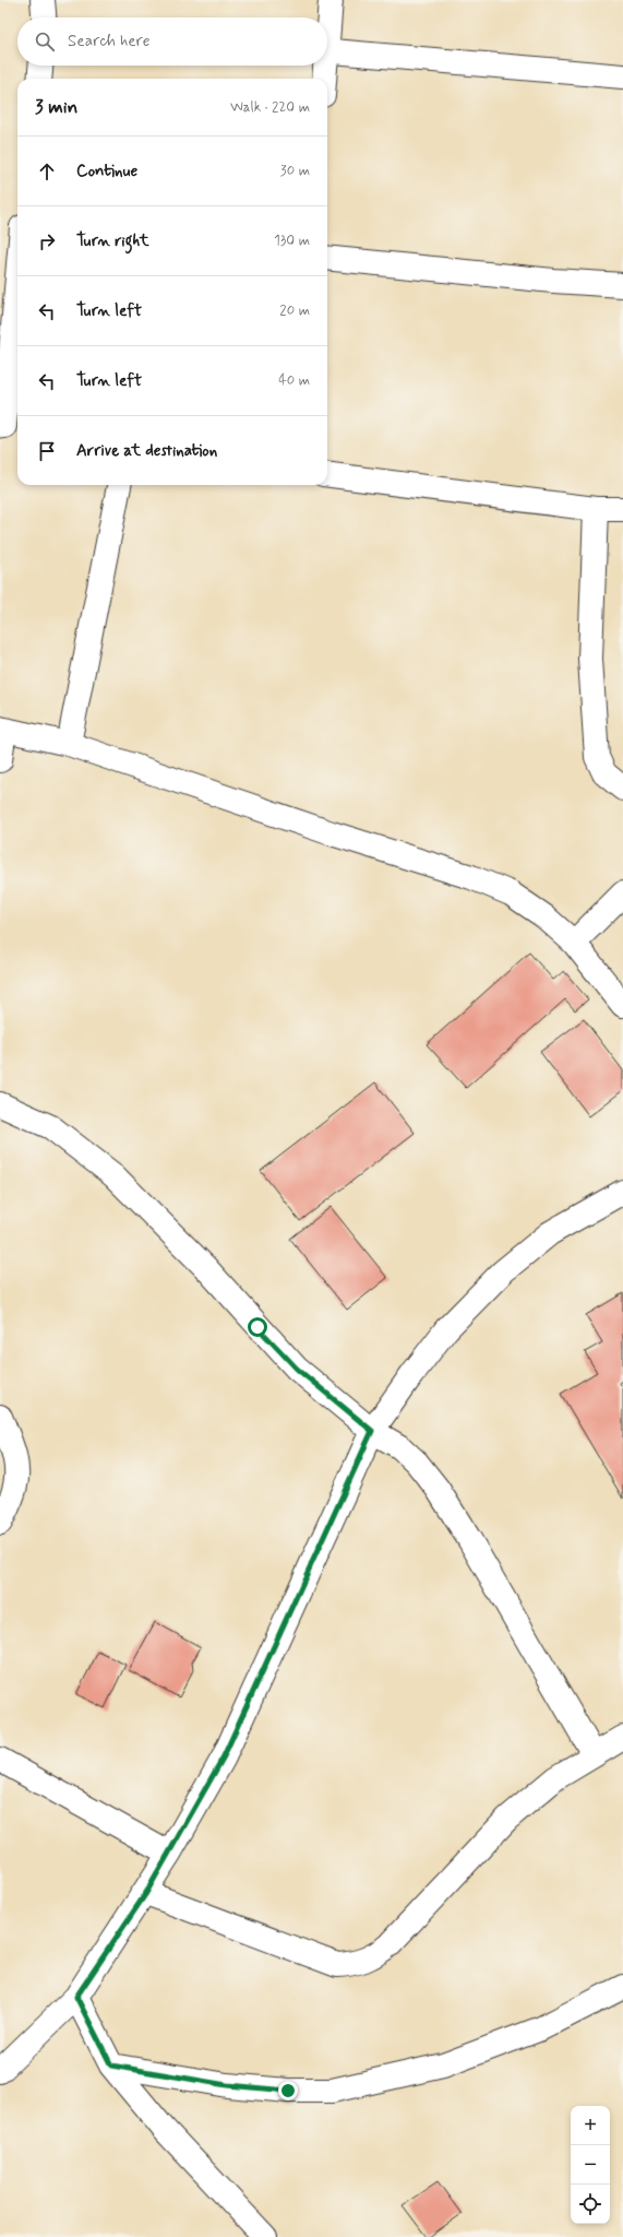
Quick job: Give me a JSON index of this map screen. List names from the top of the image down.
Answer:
{
  "page": {
    "search": "Search here",
    "heading": ["3 min", "Walk · 220 m"],
    "list": [
      ["Continue", "30 m"],
      ["Turn right", "130 m"],
      ["Turn left", "20 m"],
      ["Turn left", "40 m"],
      "Arrive at destination"
    ],
    "map_buttons": ["+", "−"]
  }
}
